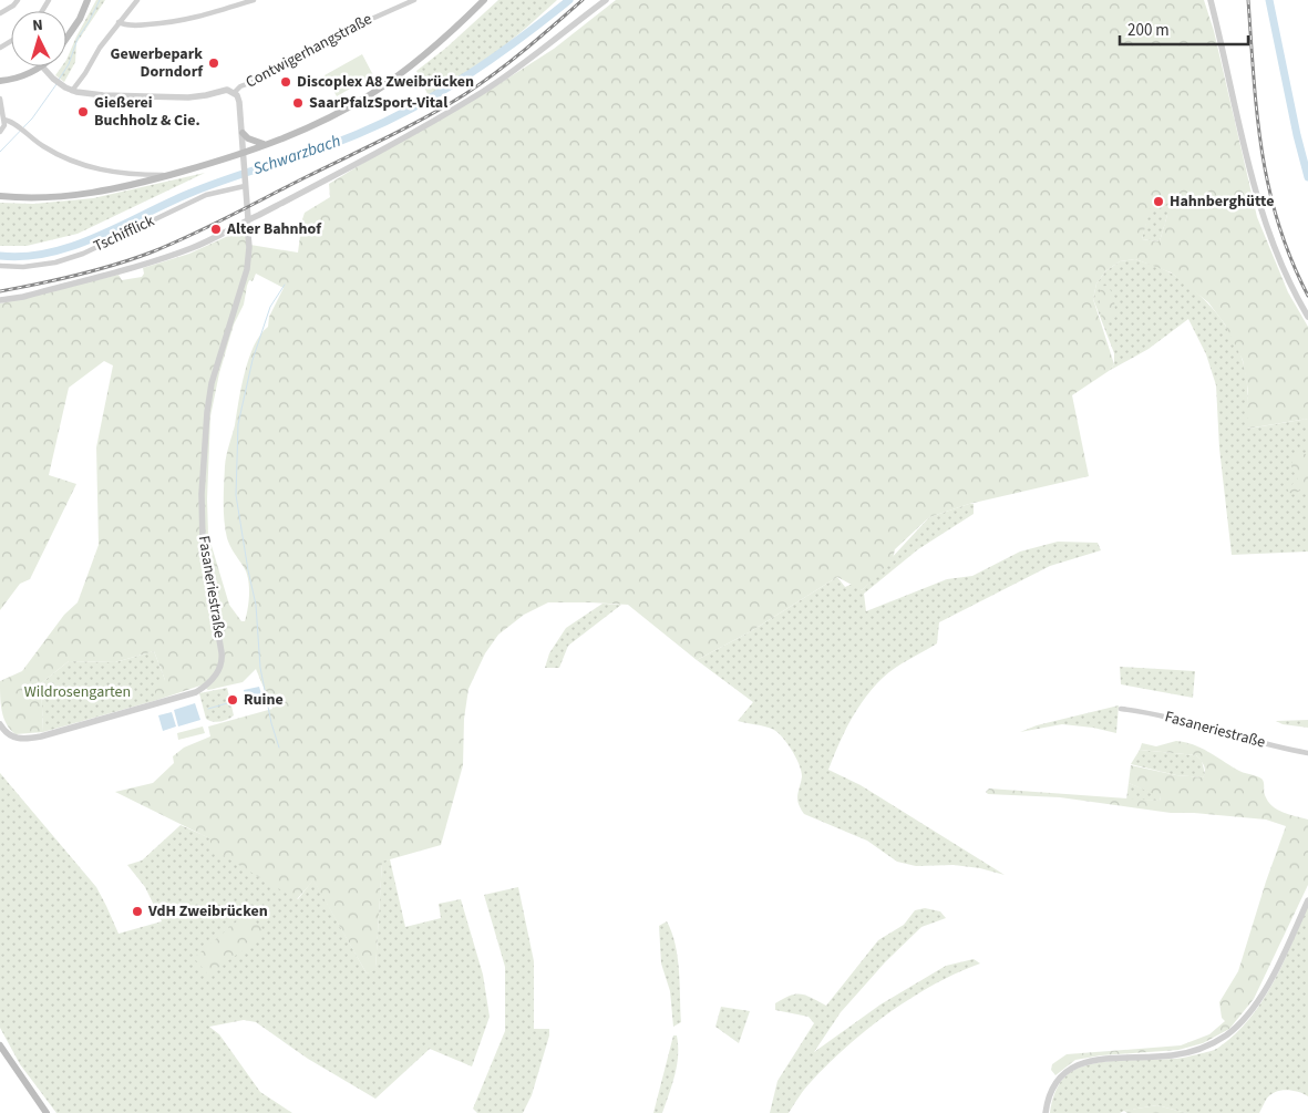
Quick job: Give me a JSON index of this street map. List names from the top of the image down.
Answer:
{
  "streets": {
    "street": ["Contwigerhangstraße", "Tschifflick", "Fasaneriestraße"]
  },
  "water": ["Schwarzbach"],
  "parks": ["Wildrosengarten"],
  "places": [
    "Gewerbepark Dorndorf",
    "Discoplex A8 Zweibrücken",
    "SaarPfalzSport-Vital",
    "Gießerei Buchholz & Cie.",
    "Hahnberghütte",
    "Alter Bahnhof",
    "Ruine",
    "VdH Zweibrücken"
  ],
  "scale_bar": "200 m",
  "north": "top"
}
